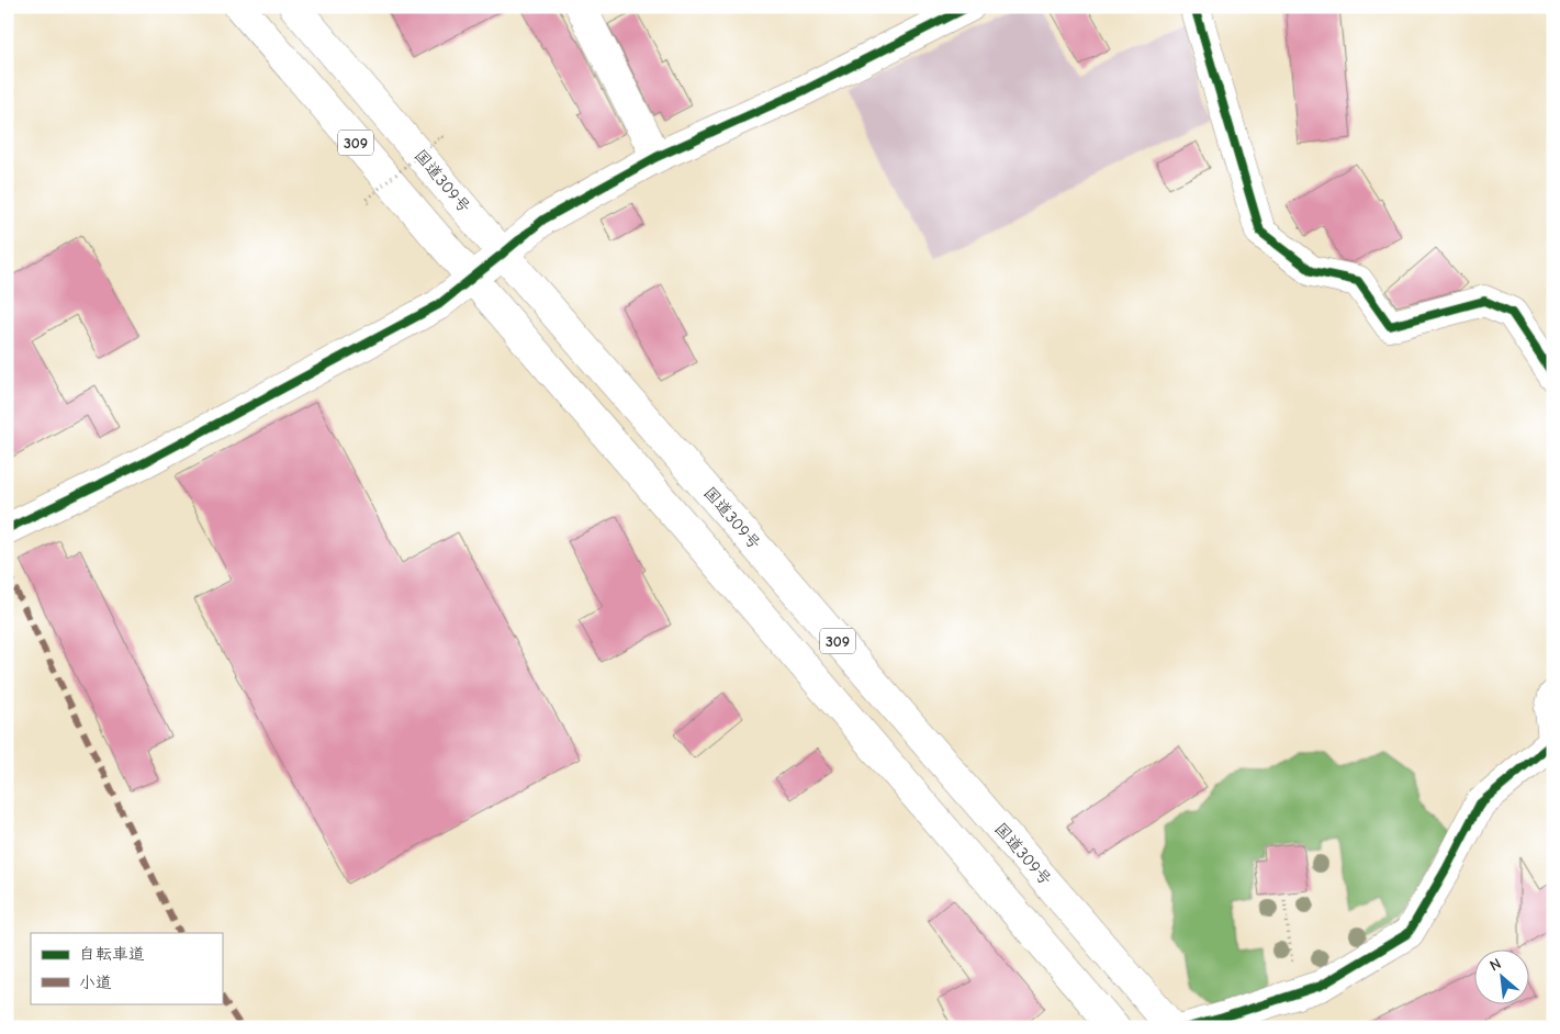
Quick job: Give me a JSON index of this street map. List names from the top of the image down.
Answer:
{
  "streets": {
    "main road": ["309", "国道309号"]
  },
  "legend": ["自転車道", "小道"],
  "north": "top left"
}
